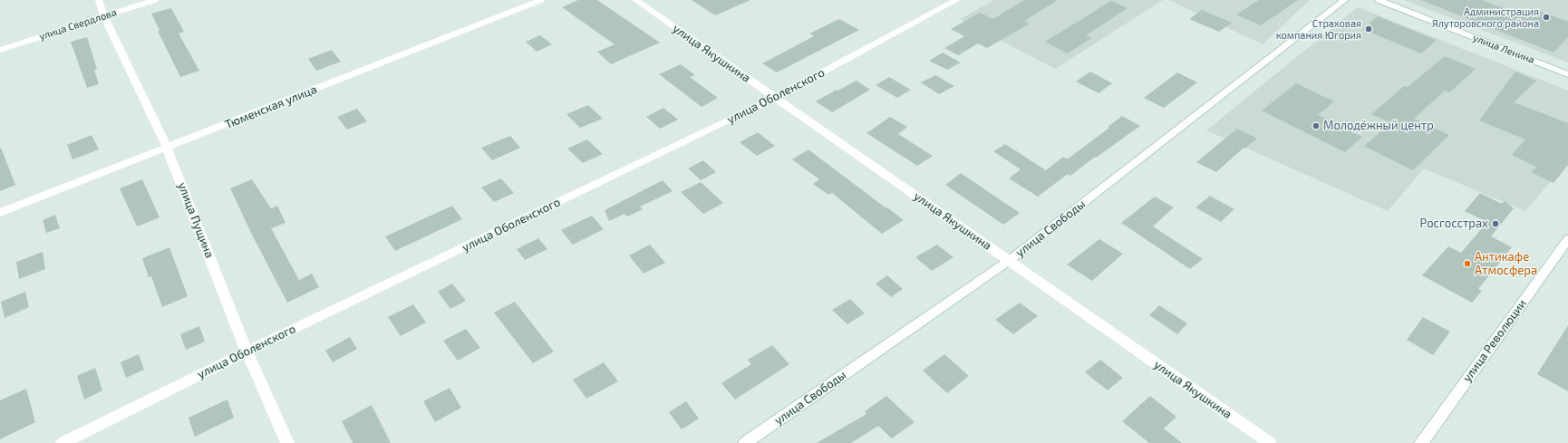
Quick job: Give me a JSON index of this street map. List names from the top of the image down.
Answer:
{
  "streets": {
    "street": [
      "улица Свердлова",
      "улица Ленина",
      "улица Якушкина",
      "улица Оболенского",
      "Тюменская улица",
      "улица Пущина",
      "улица Свободы",
      "улица Революции"
    ]
  },
  "crossings": [
    ["улица Свердлова", "улица Пущина"],
    ["улица Якушкина", "улица Оболенского"],
    ["улица Якушкина", "улица Свободы"],
    ["улица Оболенского", "улица Пущина"],
    ["Тюменская улица", "улица Пущина"]
  ],
  "places": [
    "Администрация Ялуторовского района",
    "Страховая компания Югория",
    "Молодёжный центр",
    "Росгосстрах",
    "Антикафе Атмосфера"
  ]
}
